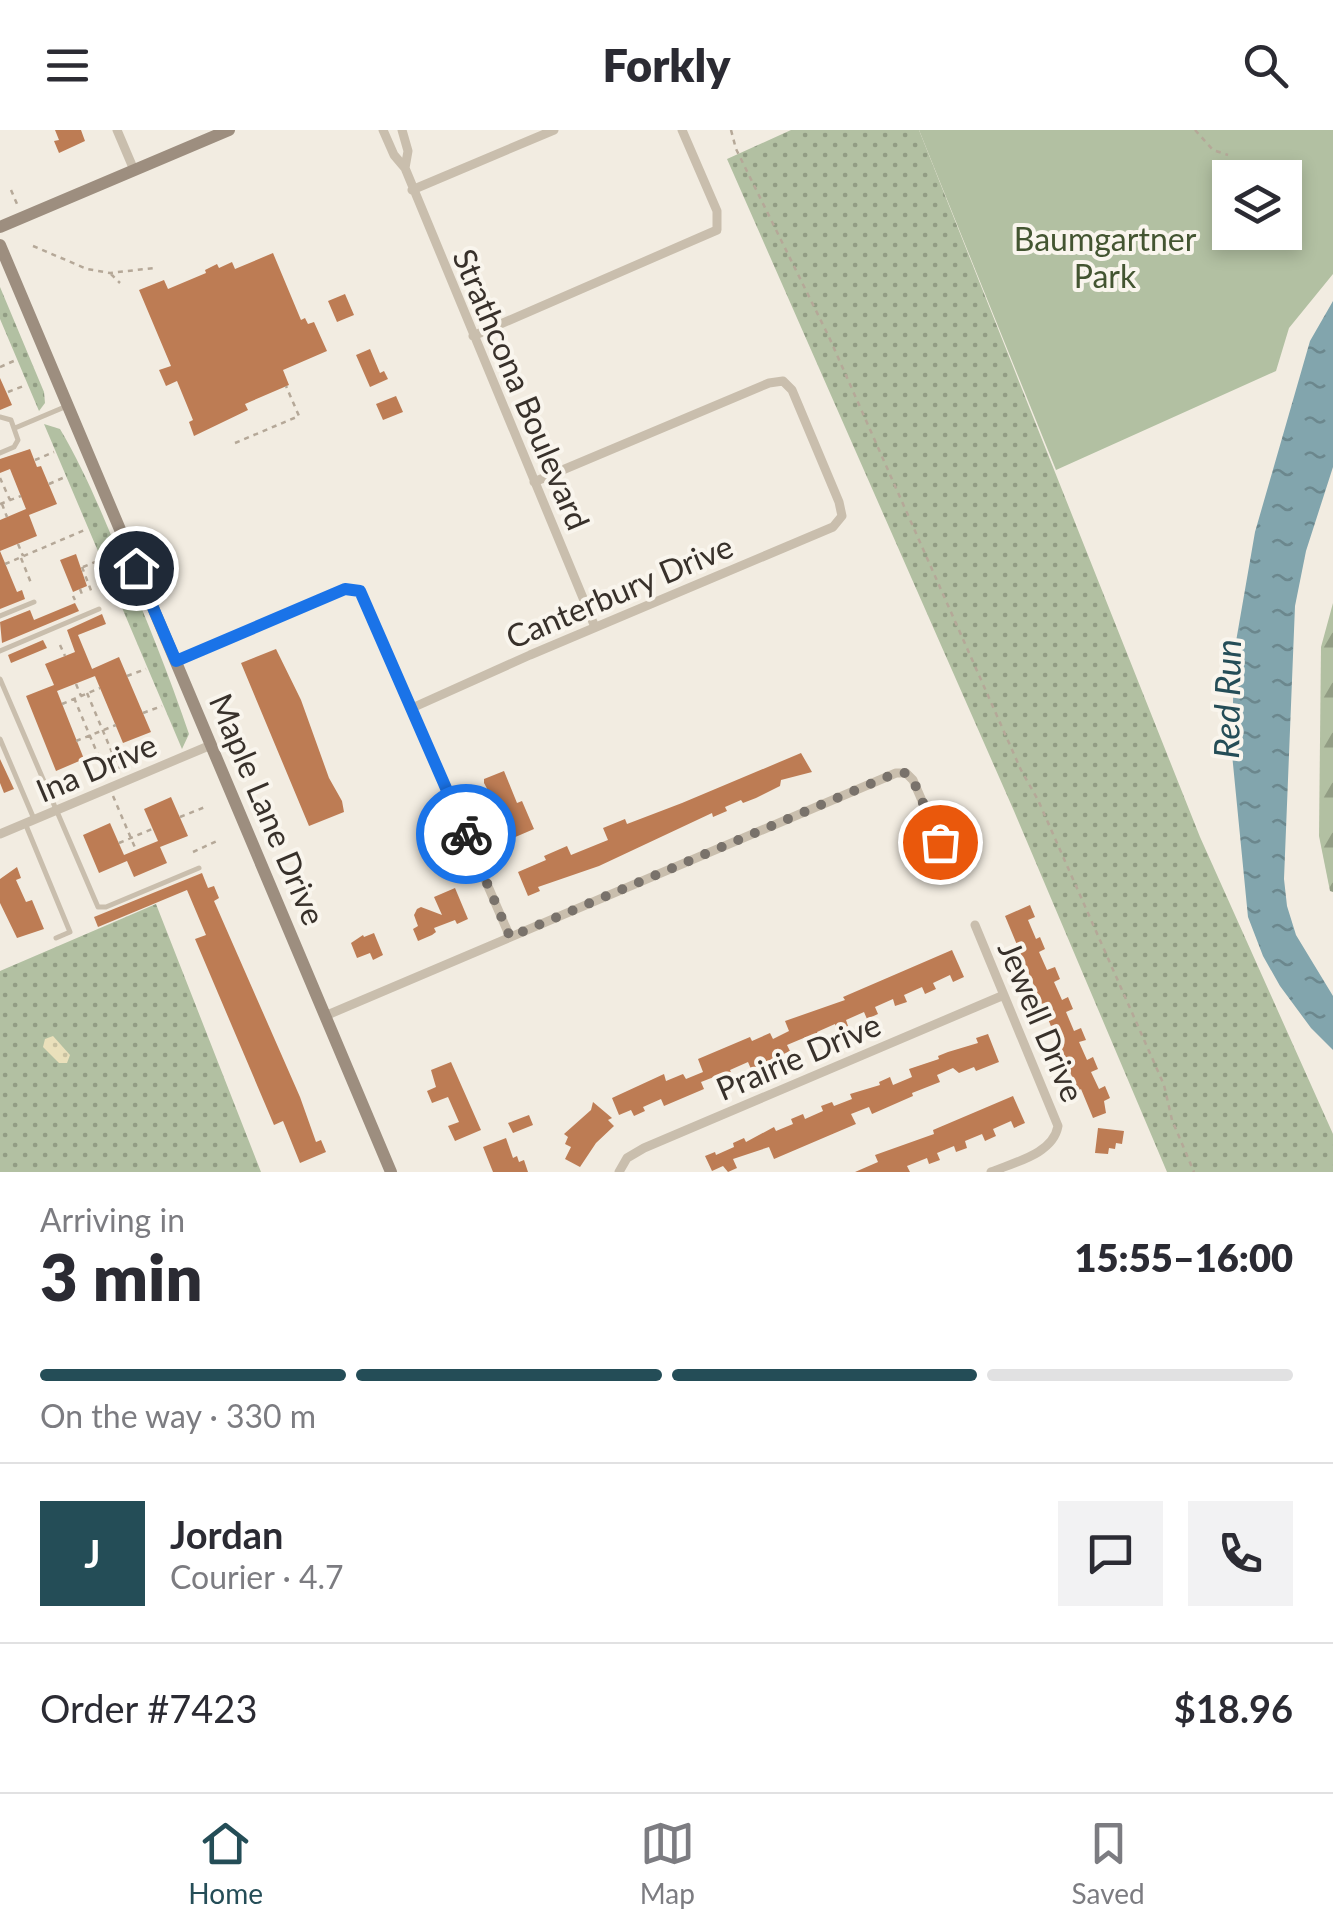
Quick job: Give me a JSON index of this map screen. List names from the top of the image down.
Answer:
{
  "streets": {
    "street": [
      "Strathcona Boulevard",
      "Canterbury Drive",
      "Ina Drive",
      "Maple Lane Drive",
      "Jewell Drive",
      "Prairie Drive"
    ]
  },
  "crossings": [
    ["Strathcona Boulevard", "Canterbury Drive"],
    ["Ina Drive", "Maple Lane Drive"],
    ["Jewell Drive", "Prairie Drive"]
  ],
  "water": ["Red Run"],
  "parks": ["Baumgartner Park"],
  "page": {
    "header": "Forkly",
    "heading": ["3 min", "Arriving in", "15:55–16:00"],
    "panel": [
      "Jordan",
      "Courier · 4.7",
      "Order #7423",
      "$18.96"
    ],
    "bar": "On the way · 330 m",
    "round": "J",
    "tabs": ["Home", "Map", "Saved"]
  }
}
